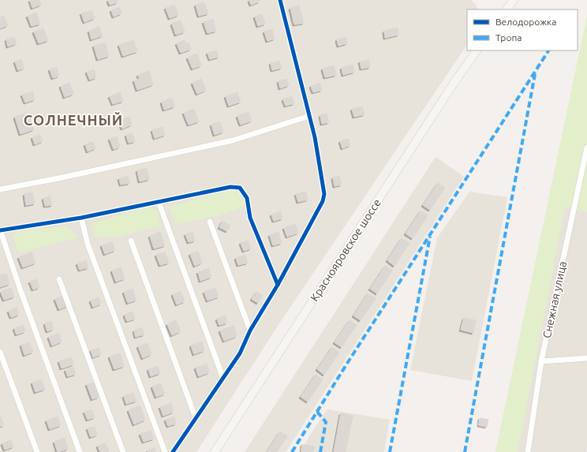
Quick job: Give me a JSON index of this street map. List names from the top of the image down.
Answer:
{
  "streets": {
    "street": ["Краснояровское шоссе", "Снежная улица"]
  },
  "districts": ["СОЛНЕЧНЫЙ"],
  "legend": ["Велодорожка", "Тропа"]
}
